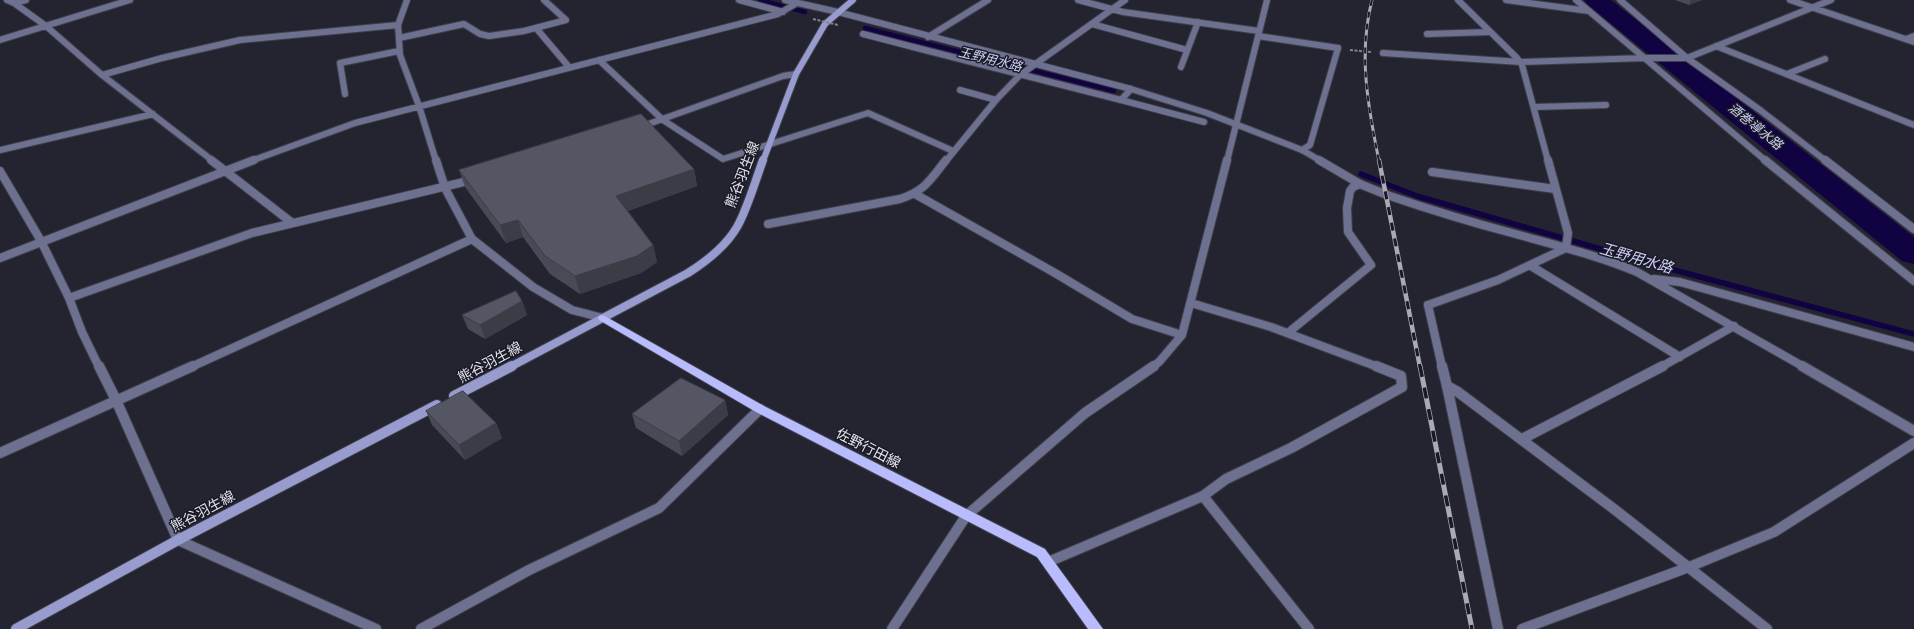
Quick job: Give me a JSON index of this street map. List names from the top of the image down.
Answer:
{
  "streets": {
    "main road": ["熊谷羽生線", "佐野行田線"]
  },
  "crossings": [
    ["熊谷羽生線", "佐野行田線"]
  ],
  "water": ["玉野用水路", "酒巻導水路"]
}
